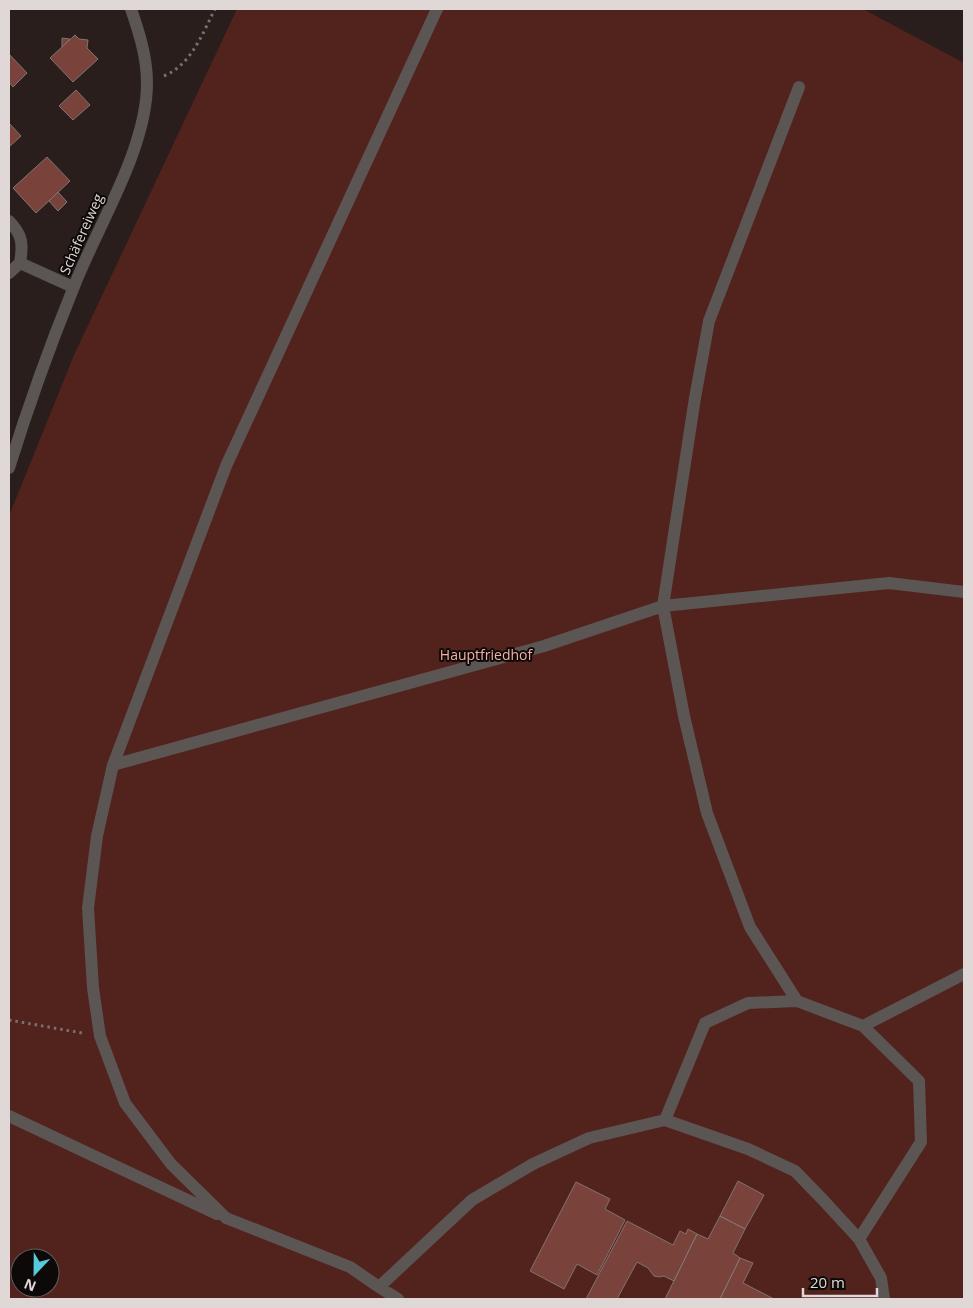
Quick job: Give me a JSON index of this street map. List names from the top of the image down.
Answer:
{
  "streets": {
    "street": ["Schäfereiweg"]
  },
  "parks": ["Hauptfriedhof"],
  "scale_bar": "20 m",
  "north": "bottom"
}
